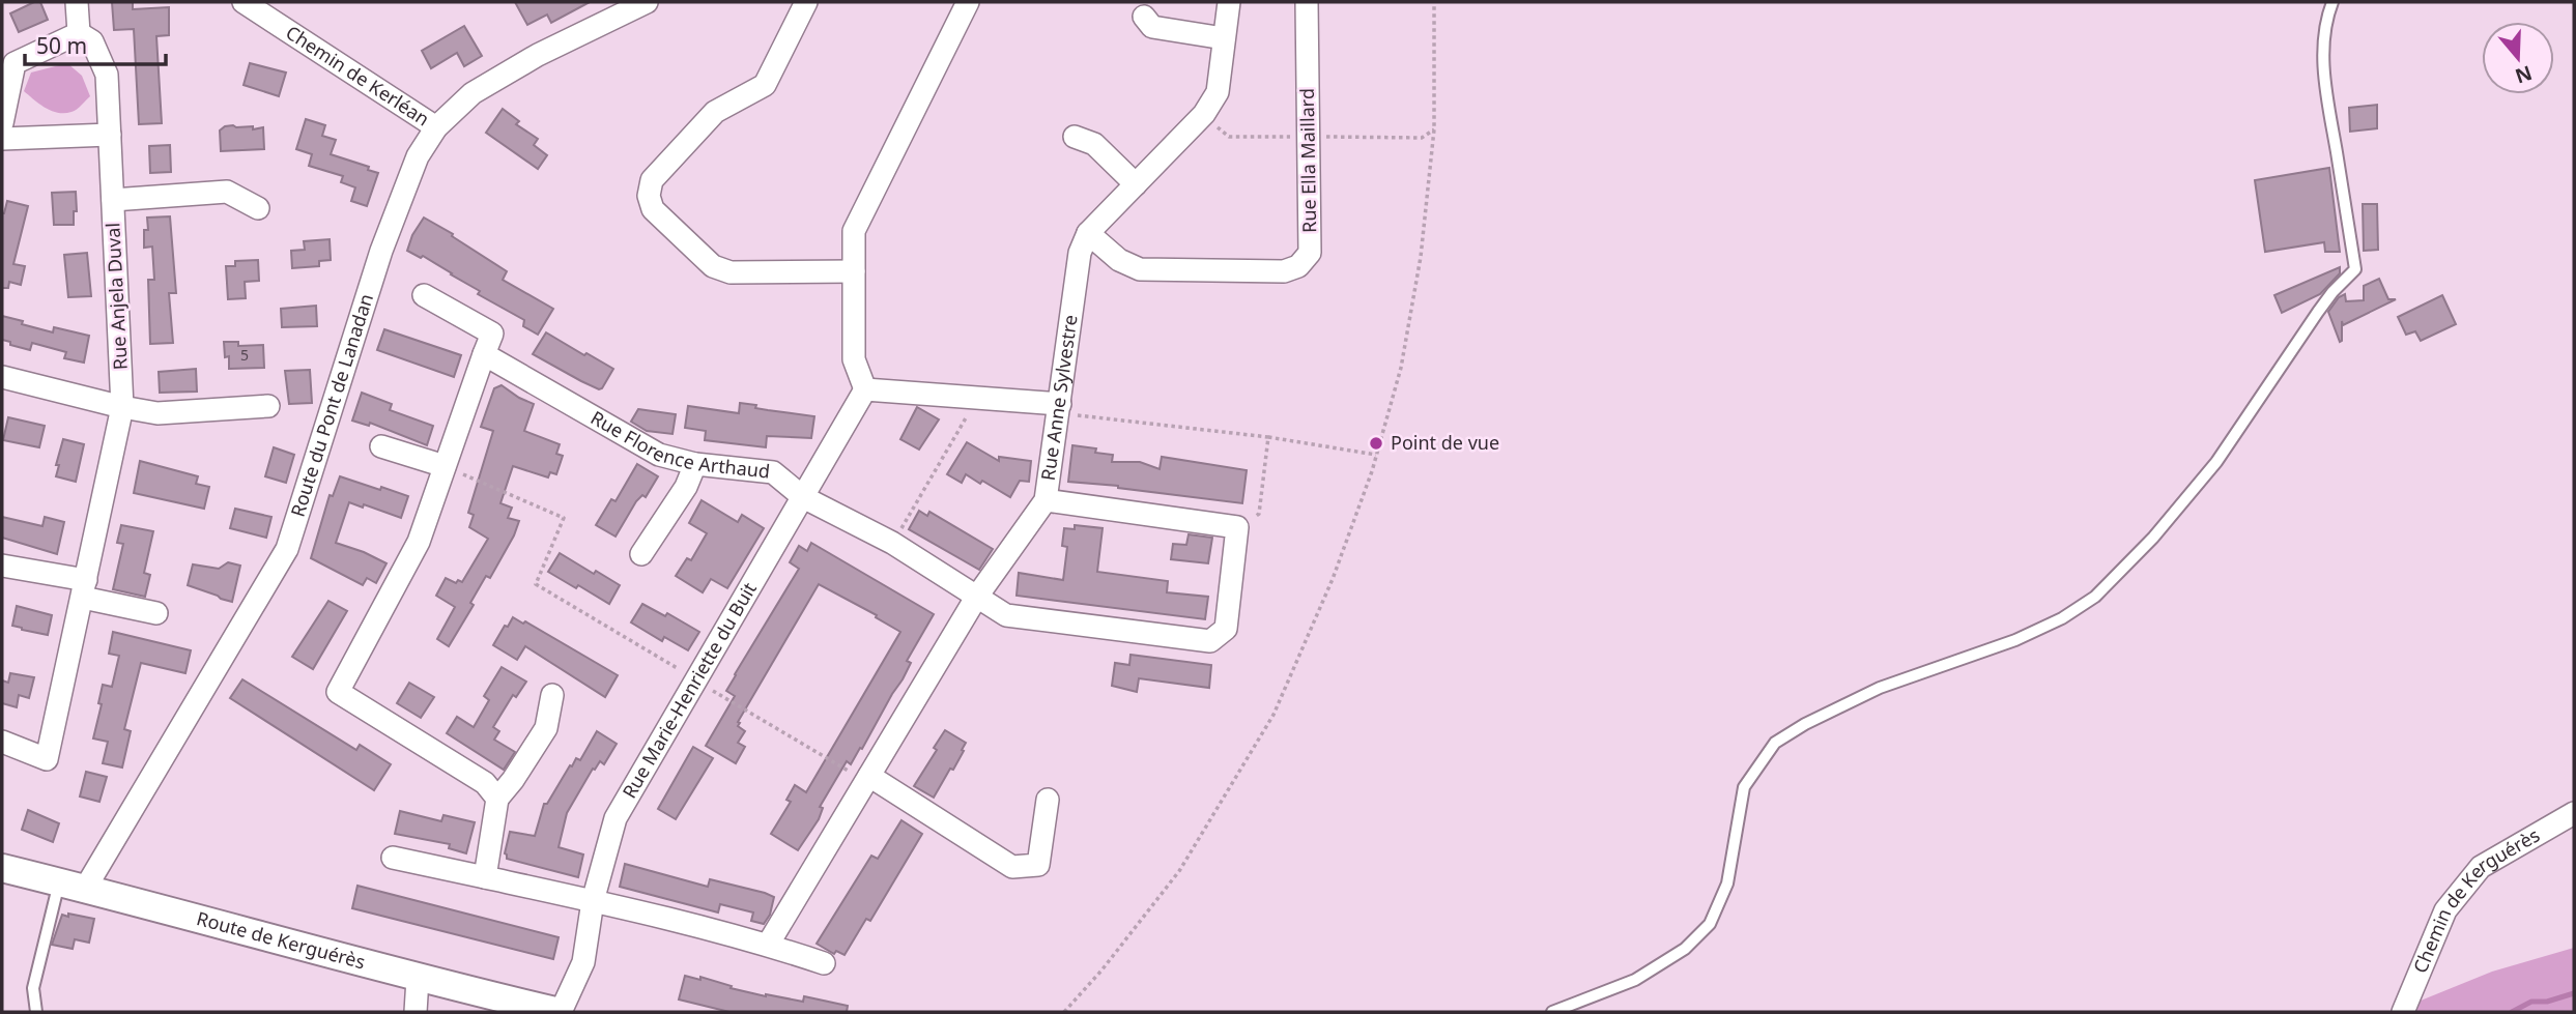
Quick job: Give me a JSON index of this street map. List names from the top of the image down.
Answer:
{
  "streets": {
    "street": [
      "Chemin de Kerléan",
      "Rue Ella Maillard",
      "Rue Anjela Duval",
      "Rue Anne Sylvestre",
      "Route du Pont de Lanadan",
      "Rue Florence Arthaud",
      "Rue Marie-Henriette du Buit",
      "Chemin de Kerguérès",
      "Route de Kerguérès"
    ]
  },
  "crossings": [
    ["Chemin de Kerléan", "Route du Pont de Lanadan"],
    ["Rue Ella Maillard", "Rue Anne Sylvestre"],
    ["Rue Anne Sylvestre", "Rue Florence Arthaud"],
    ["Route du Pont de Lanadan", "Route de Kerguérès"],
    ["Rue Florence Arthaud", "Rue Marie-Henriette du Buit"],
    ["Rue Marie-Henriette du Buit", "Route de Kerguérès"]
  ],
  "places": ["Point de vue"],
  "house_numbers": ["5"],
  "scale_bar": "50 m",
  "north": "bottom"
}
